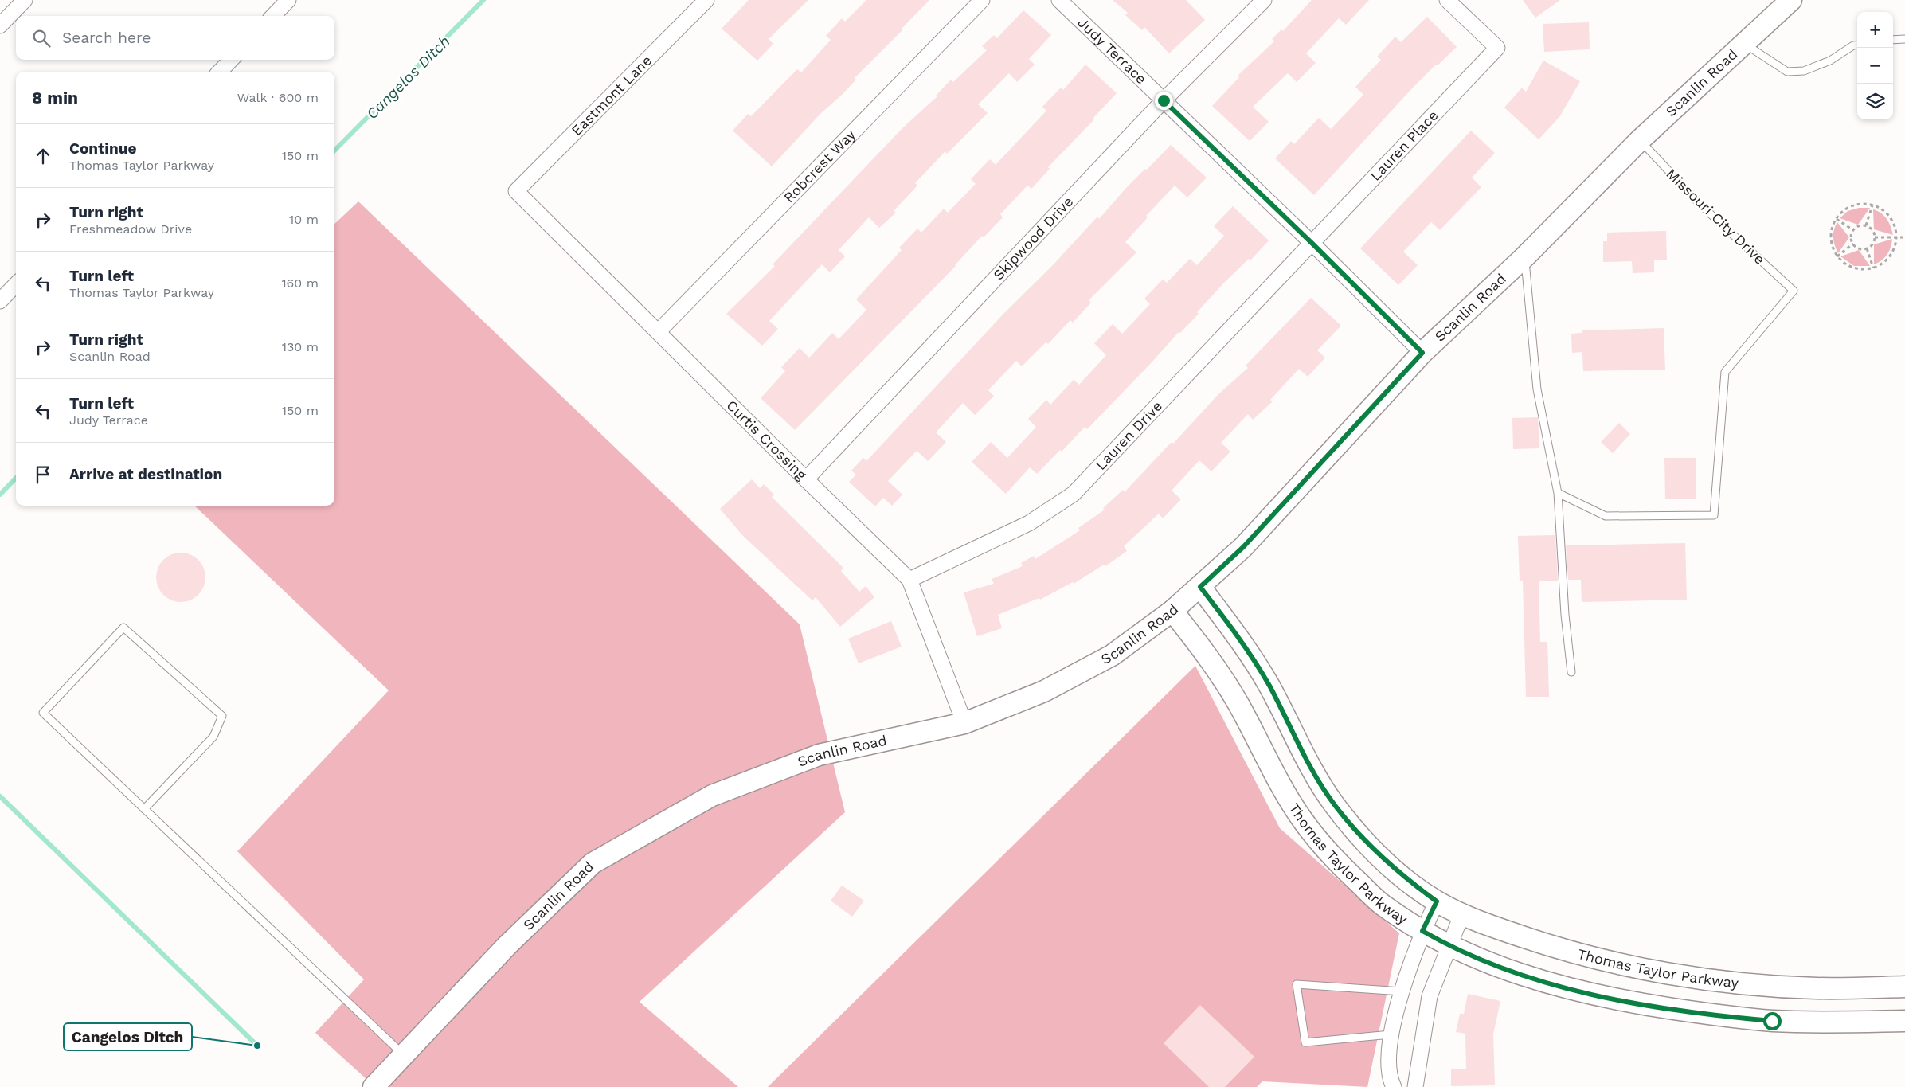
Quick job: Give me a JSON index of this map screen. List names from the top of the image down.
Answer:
{
  "streets": {
    "street": [
      "Judy Terrace",
      "Scanlin Road",
      "Eastmont Lane",
      "Lauren Place",
      "Robcrest Way",
      "Skipwood Drive",
      "Lauren Drive",
      "Curtis Crossing",
      "Thomas Taylor Parkway"
    ],
    "lane": ["Missouri City Drive"]
  },
  "crossings": [
    ["Judy Terrace", "Scanlin Road"],
    ["Judy Terrace", "Lauren Place"],
    ["Judy Terrace", "Skipwood Drive"],
    ["Judy Terrace", "Lauren Drive"],
    ["Scanlin Road", "Missouri City Drive"],
    ["Scanlin Road", "Curtis Crossing"],
    ["Scanlin Road", "Thomas Taylor Parkway"],
    ["Eastmont Lane", "Curtis Crossing"],
    ["Lauren Place", "Lauren Drive"],
    ["Robcrest Way", "Curtis Crossing"],
    ["Skipwood Drive", "Curtis Crossing"],
    ["Lauren Drive", "Curtis Crossing"]
  ],
  "water": ["Cangelos Ditch"],
  "places": ["Cangelos Ditch"],
  "page": {
    "map_buttons": ["+", "−"],
    "search": "Search here",
    "heading": ["8 min", "Walk · 600 m"],
    "list": [
      ["Continue", "Thomas Taylor Parkway", "150 m"],
      ["Turn right", "Freshmeadow Drive", "10 m"],
      ["Turn left", "Thomas Taylor Parkway", "160 m"],
      ["Turn right", "Scanlin Road", "130 m"],
      ["Turn left", "Judy Terrace", "150 m"],
      "Arrive at destination"
    ]
  }
}
